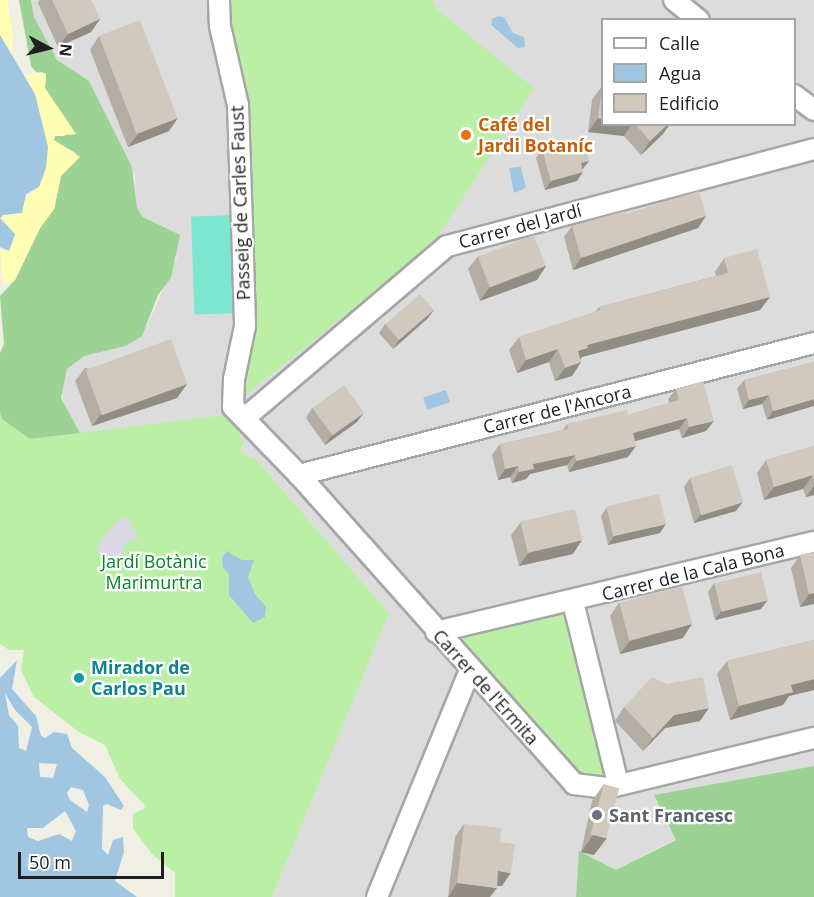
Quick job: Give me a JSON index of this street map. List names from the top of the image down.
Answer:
{
  "streets": {
    "street": [
      "Passeig de Carles Faust",
      "Carrer del Jardí",
      "Carrer de l'Ancora",
      "Carrer de la Cala Bona",
      "Carrer de l'Ermita"
    ]
  },
  "crossings": [
    ["Passeig de Carles Faust", "Carrer del Jardí"],
    ["Passeig de Carles Faust", "Carrer de l'Ermita"],
    ["Carrer del Jardí", "Carrer de l'Ermita"],
    ["Carrer de l'Ancora", "Carrer de l'Ermita"],
    ["Carrer de la Cala Bona", "Carrer de l'Ermita"]
  ],
  "parks": ["Jardí Botànic Marimurtra"],
  "places": ["Café del Jardi Botaníc", "Mirador de Carlos Pau", "Sant Francesc"],
  "legend": ["Calle", "Agua", "Edificio"],
  "scale_bar": "50 m",
  "north": "right"
}
